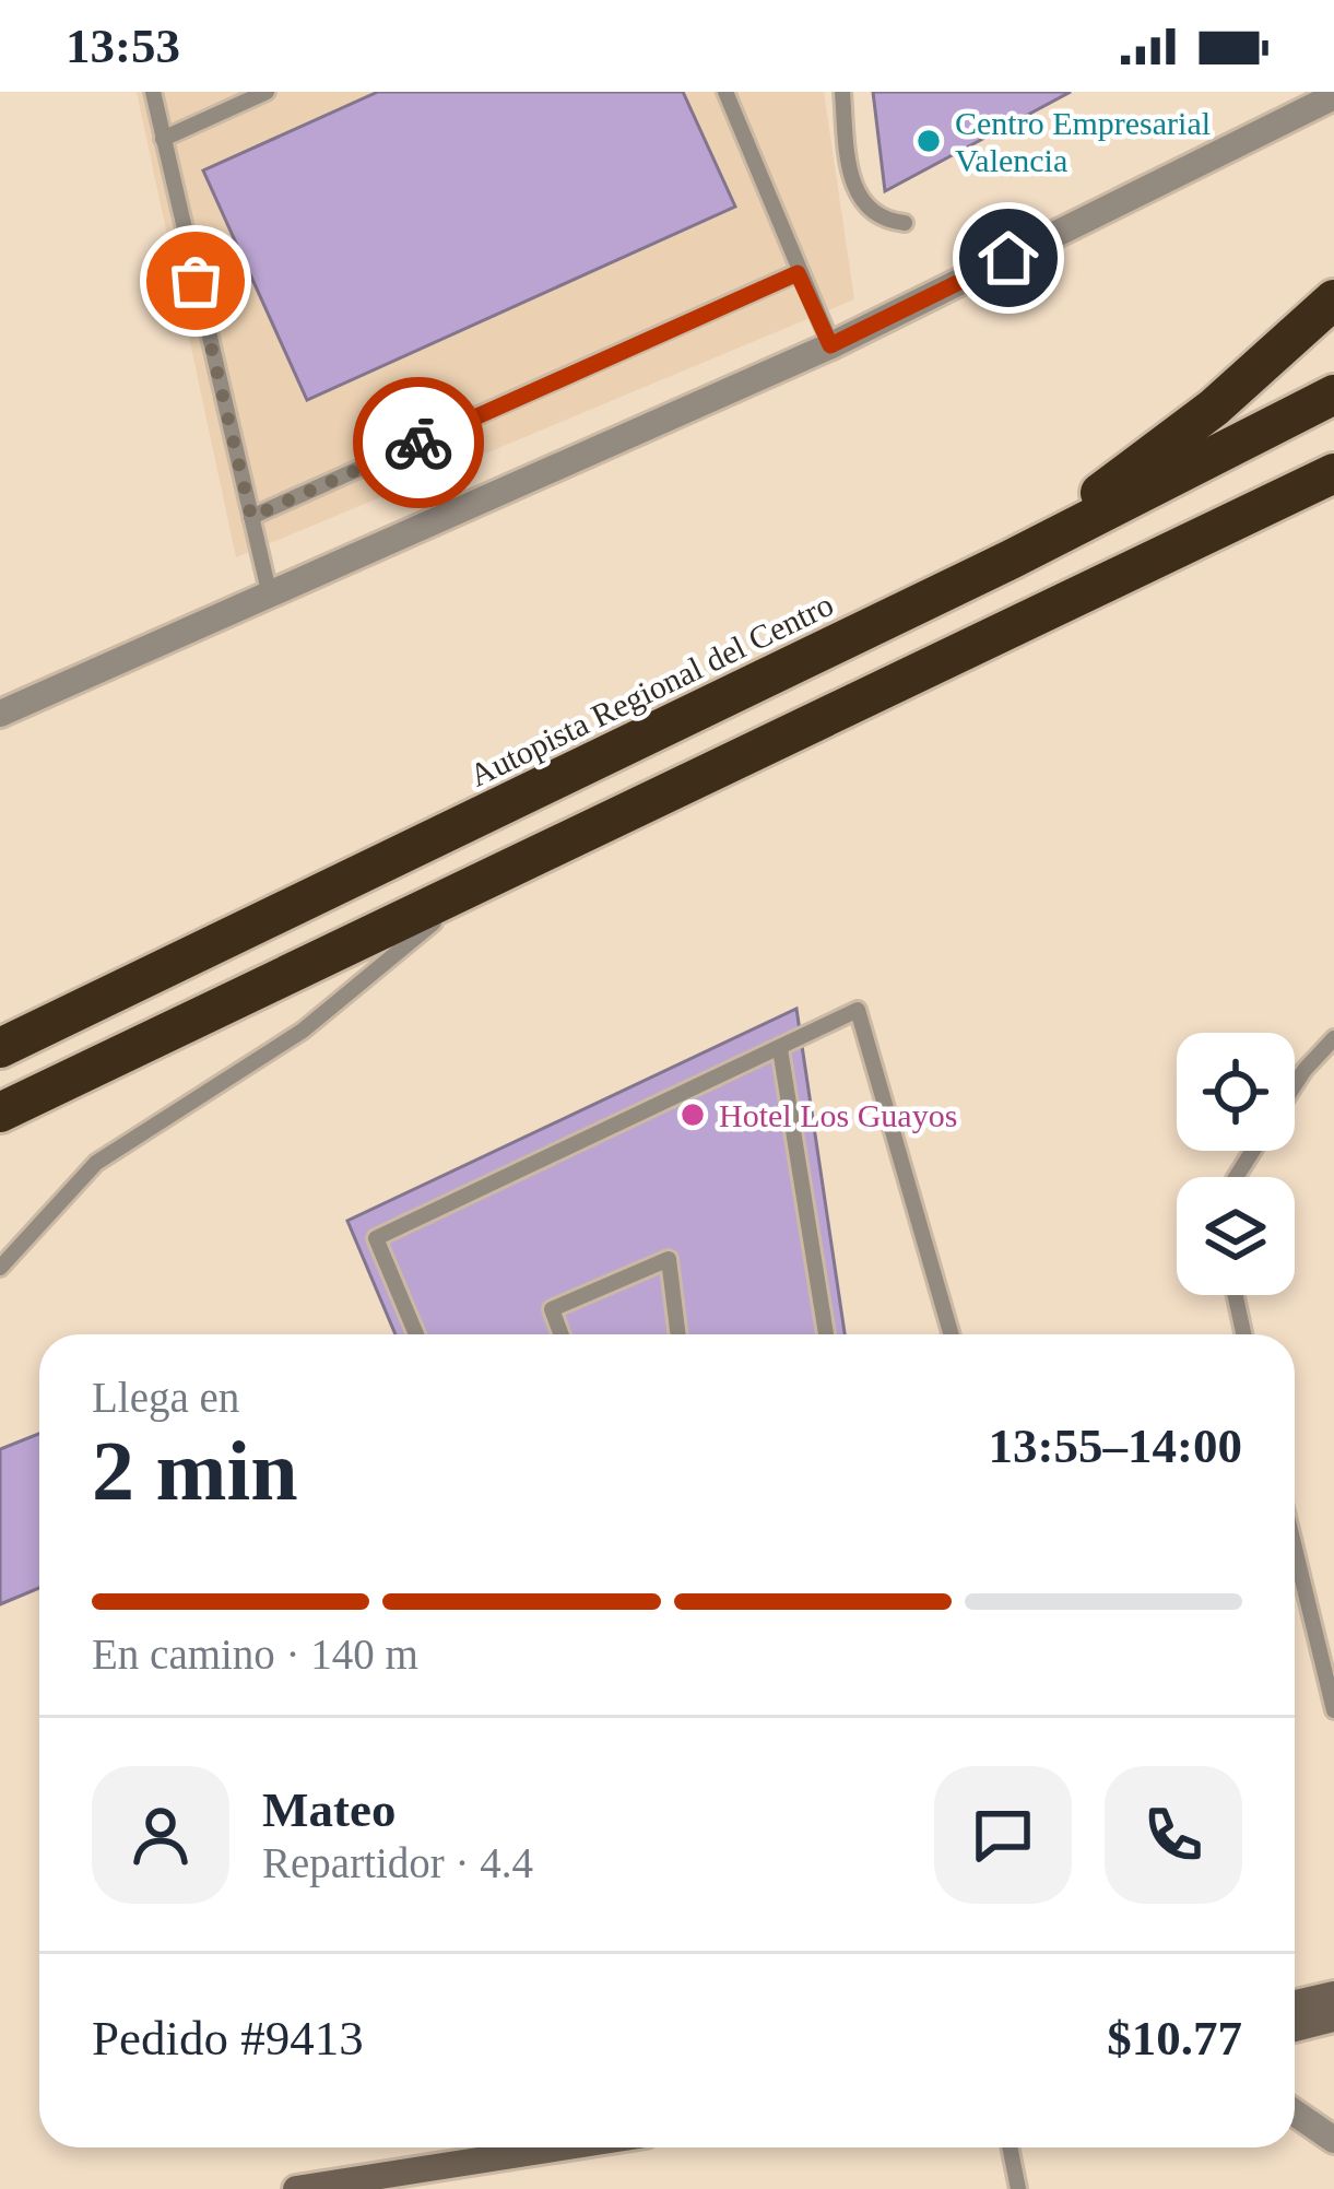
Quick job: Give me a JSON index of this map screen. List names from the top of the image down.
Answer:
{
  "streets": {
    "highway": ["Autopista Regional del Centro"]
  },
  "places": ["Centro Empresarial Valencia", "Hotel Los Guayos"],
  "page": {
    "status": "13:53",
    "heading": ["2 min", "Llega en", "13:55–14:00"],
    "panel": [
      "Mateo",
      "Repartidor · 4.4",
      "Pedido #9413",
      "$10.77"
    ],
    "bar": "En camino · 140 m"
  }
}
